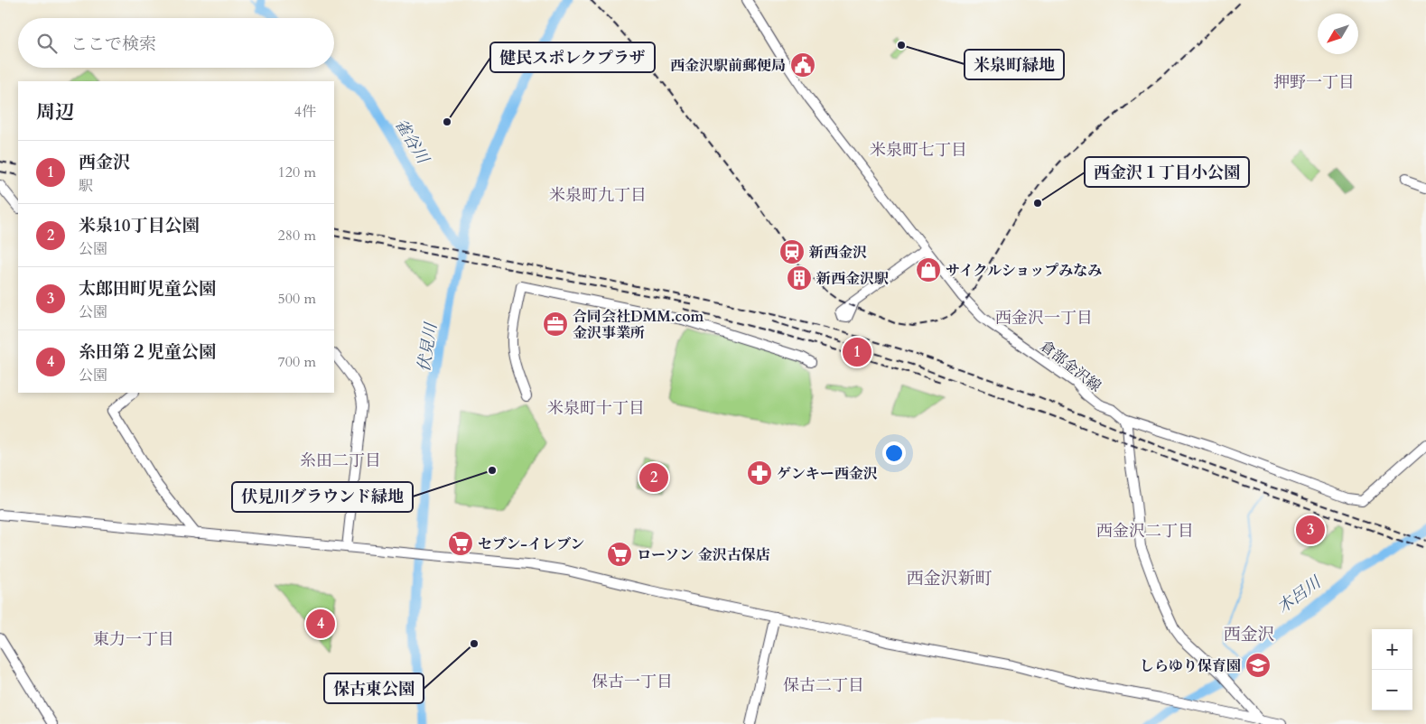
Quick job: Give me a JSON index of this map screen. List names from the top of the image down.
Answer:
{
  "streets": {
    "street": ["倉部金沢線"]
  },
  "districts": [
    "押野一丁目",
    "米泉町七丁目",
    "米泉町九丁目",
    "西金沢一丁目",
    "米泉町十丁目",
    "糸田二丁目",
    "西金沢二丁目",
    "西金沢新町",
    "西金沢",
    "東力一丁目",
    "保古一丁目",
    "保古二丁目"
  ],
  "water": ["雀谷川", "伏見川", "木呂川"],
  "places": {
    "other": [
      "米泉町緑地",
      "健民スポレクプラザ",
      "西金沢１丁目小公園",
      "伏見川グラウンド緑地",
      "保古東公園"
    ],
    "public building": ["西金沢駅前郵便局"],
    "station": ["新西金沢"],
    "shop": ["サイクルショップみなみ"],
    "building": ["新西金沢駅"],
    "office": ["合同会社DMM.com 金沢事業所"],
    "pharmacy": ["ゲンキー西金沢"],
    "supermarket": ["セブン-イレブン", "ローソン 金沢古保店"],
    "school or university": ["しらゆり保育園"]
  },
  "north": "bottom left",
  "page": {
    "search": "ここで検索",
    "heading": ["周辺", "4件"],
    "list": [
      {
        "mark": "1",
        "name": "西金沢",
        "note": "駅",
        "value": "120 m"
      },
      {
        "mark": "2",
        "name": "米泉10丁目公園",
        "note": "公園",
        "value": "280 m"
      },
      {
        "mark": "3",
        "name": "太郎田町児童公園",
        "note": "公園",
        "value": "500 m"
      },
      {
        "mark": "4",
        "name": "糸田第２児童公園",
        "note": "公園",
        "value": "700 m"
      }
    ],
    "pins": [
      "1",
      "2",
      "3",
      "4"
    ],
    "map_buttons": ["+", "−"]
  }
}
